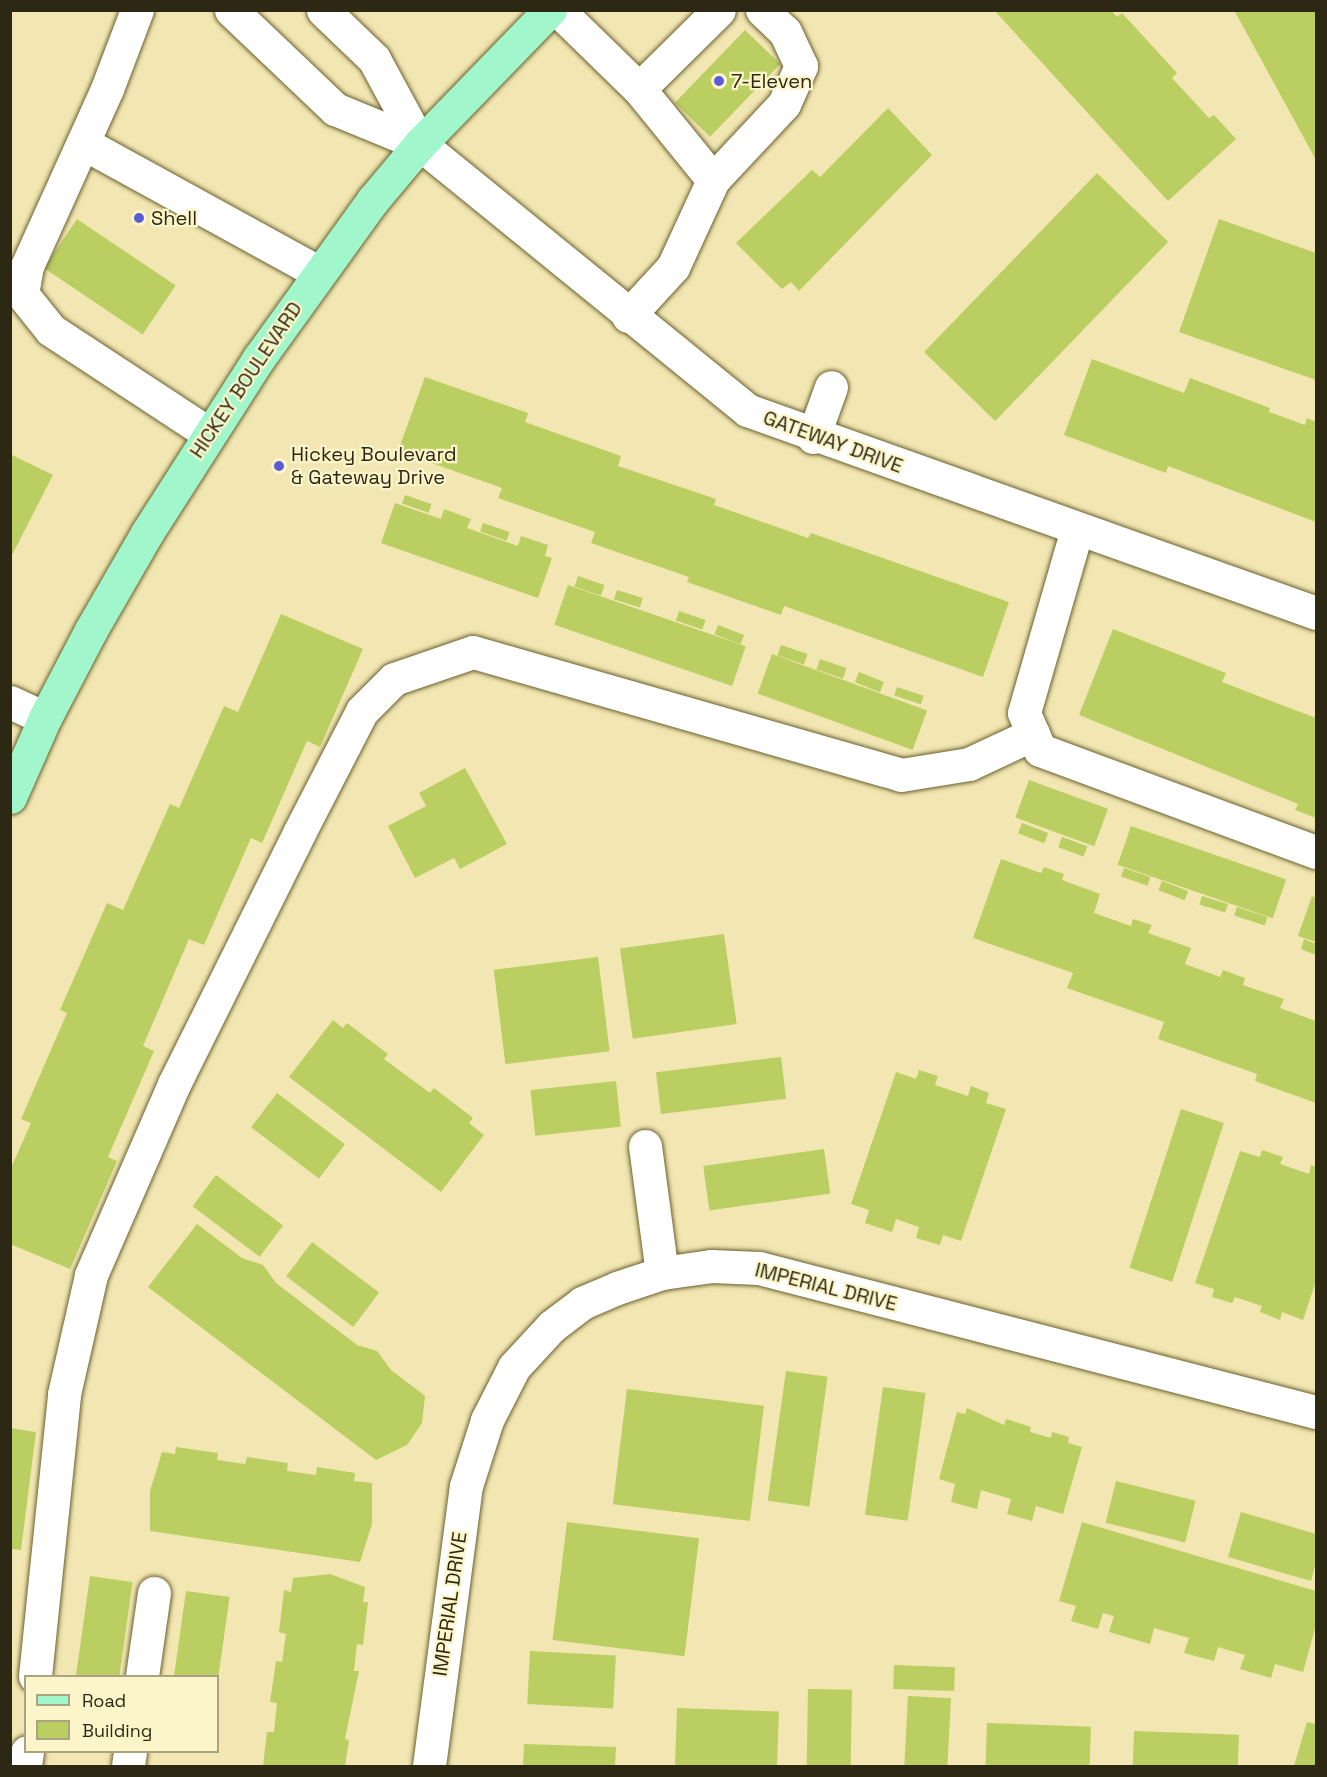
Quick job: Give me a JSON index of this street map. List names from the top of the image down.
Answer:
{
  "streets": {
    "main road": ["HICKEY BOULEVARD"],
    "street": ["GATEWAY DRIVE", "IMPERIAL DRIVE"]
  },
  "crossings": [
    ["HICKEY BOULEVARD", "GATEWAY DRIVE"]
  ],
  "places": ["7-Eleven", "Shell", "Hickey Boulevard & Gateway Drive"],
  "legend": ["Road", "Building"]
}
